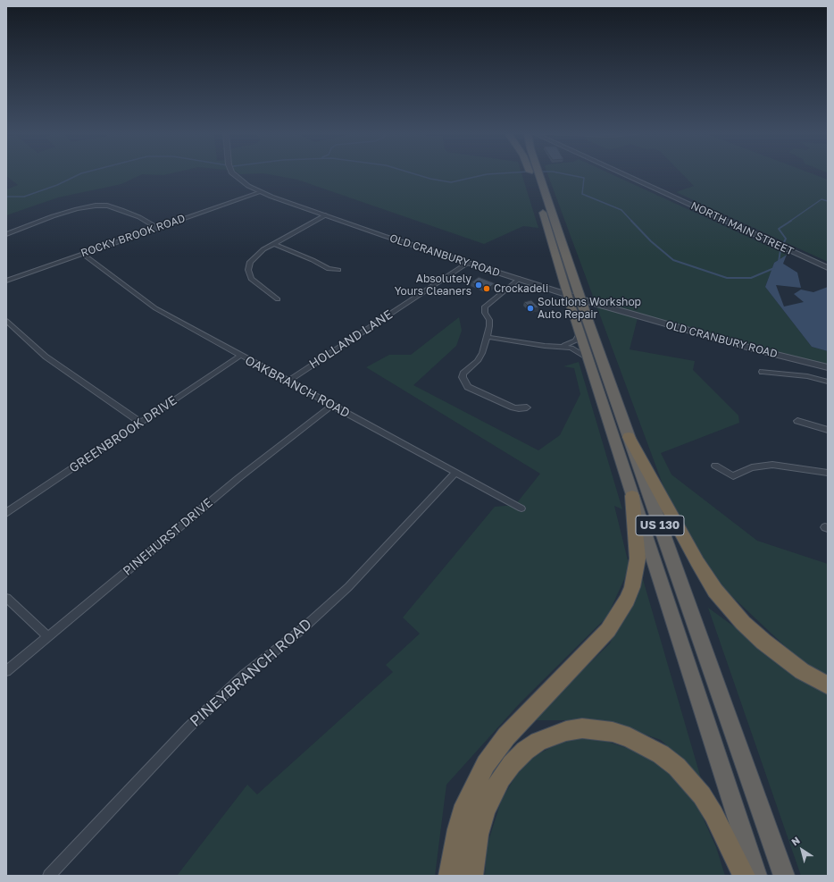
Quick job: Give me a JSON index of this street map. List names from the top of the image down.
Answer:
{
  "streets": {
    "highway": ["US 130"],
    "street": [
      "NORTH MAIN STREET",
      "ROCKY BROOK ROAD",
      "OLD CRANBURY ROAD",
      "HOLLAND LANE",
      "OAKBRANCH ROAD",
      "GREENBROOK DRIVE",
      "PINEHURST DRIVE",
      "PINEYBRANCH ROAD"
    ]
  },
  "crossings": [
    ["ROCKY BROOK ROAD", "OLD CRANBURY ROAD"],
    ["ROCKY BROOK ROAD", "OAKBRANCH ROAD"],
    ["OLD CRANBURY ROAD", "HOLLAND LANE"],
    ["OLD CRANBURY ROAD", "US 130"],
    ["HOLLAND LANE", "OAKBRANCH ROAD"],
    ["OAKBRANCH ROAD", "GREENBROOK DRIVE"],
    ["OAKBRANCH ROAD", "PINEHURST DRIVE"],
    ["OAKBRANCH ROAD", "PINEYBRANCH ROAD"]
  ],
  "places": ["Absolutely Yours Cleaners", "Crockadeli", "Solutions Workshop Auto Repair"],
  "north": "top left"
}
